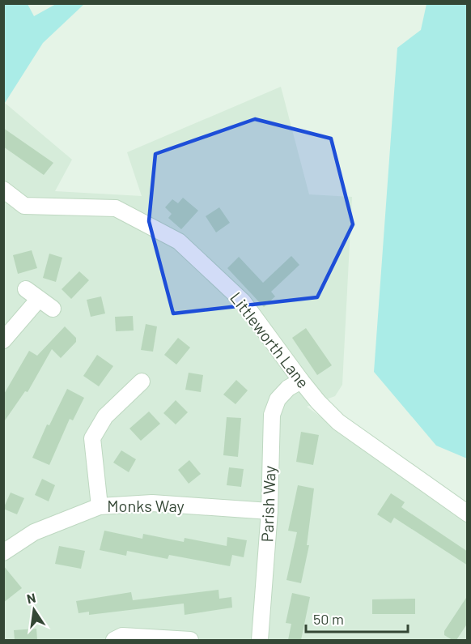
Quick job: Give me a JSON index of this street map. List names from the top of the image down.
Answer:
{
  "streets": {
    "street": ["Littleworth Lane", "Parish Way", "Monks Way"]
  },
  "crossings": [
    ["Littleworth Lane", "Parish Way"],
    ["Parish Way", "Monks Way"]
  ],
  "scale_bar": "50 m",
  "north": "top"
}
